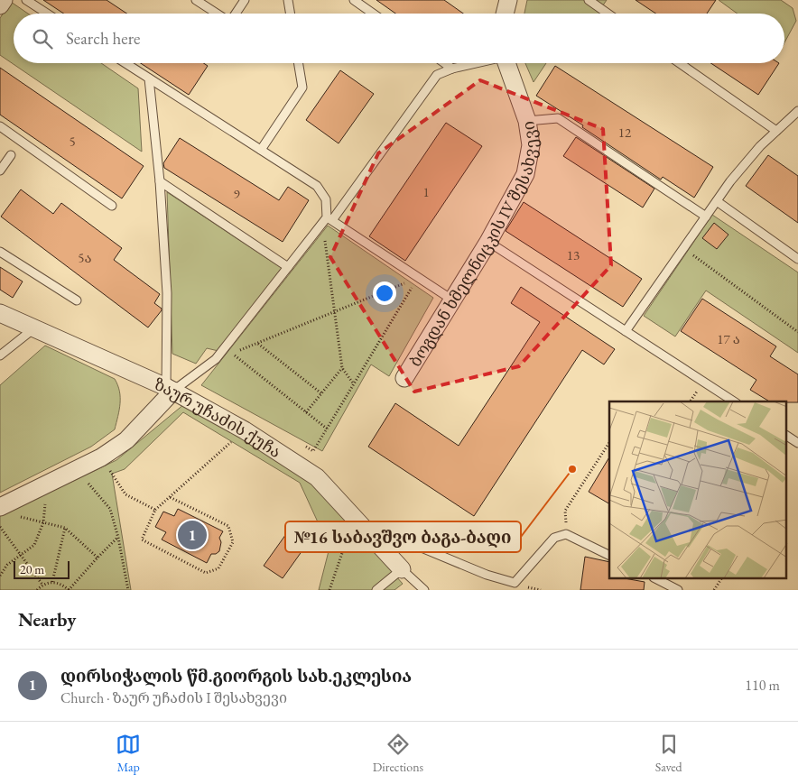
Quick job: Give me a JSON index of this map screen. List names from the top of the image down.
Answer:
{
  "streets": {
    "street": ["ბოგდან ხმელნიცკის IV შესახვევი", "ზაურ უჩაძის ქუჩა"]
  },
  "places": ["№16 საბავშვო ბაგა-ბაღი"],
  "house_numbers": [
    "12",
    "5",
    "1",
    "9",
    "13",
    "5ა",
    "17 ა"
  ],
  "scale_bar": "20 m",
  "page": {
    "search": "Search here",
    "pins": "1",
    "scale": "20 m",
    "heading": "Nearby",
    "list": [
      {
        "mark": "1",
        "name": "დირსიჭალის წმ.გიორგის სახ.ეკლესია",
        "note": "Church · ზაურ უჩაძის I შესახვევი",
        "value": "110 m"
      }
    ],
    "nav": ["Map", "Directions", "Saved"]
  }
}
